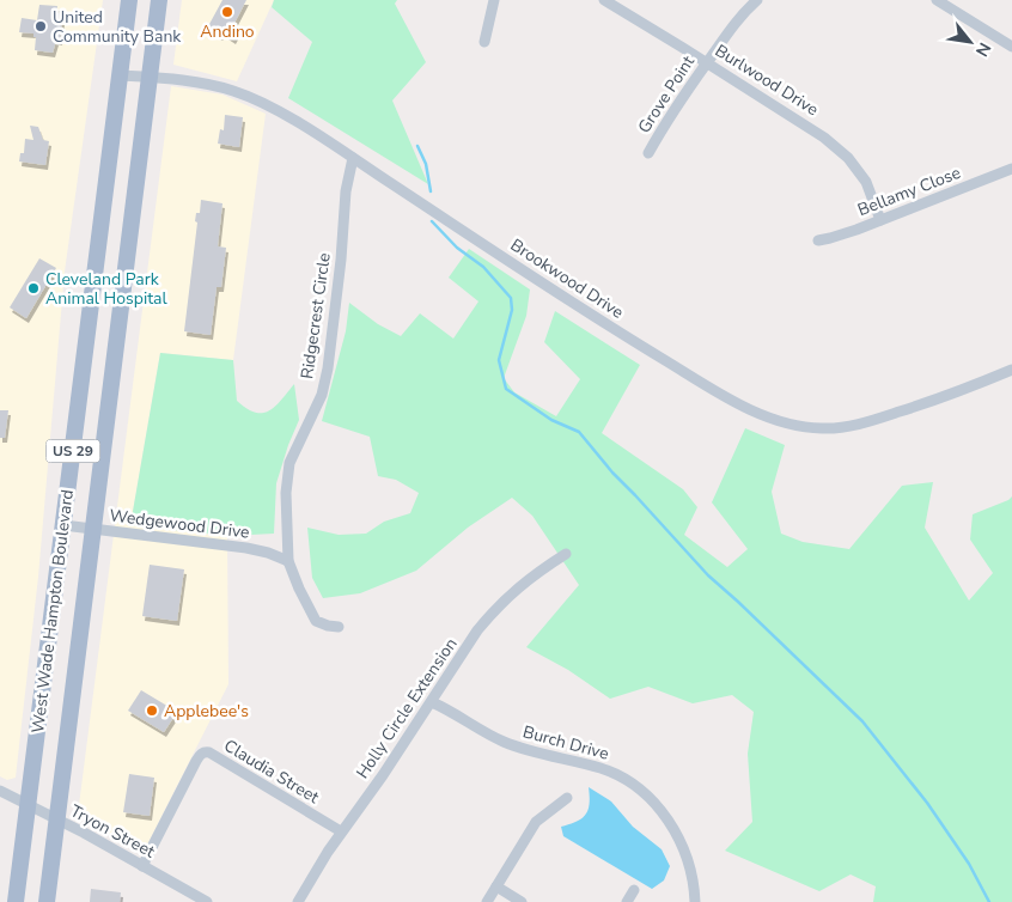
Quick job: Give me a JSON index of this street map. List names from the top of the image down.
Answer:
{
  "streets": {
    "main road": ["US 29", "West Wade Hampton Boulevard"],
    "street": [
      "Burlwood Drive",
      "Grove Point",
      "Bellamy Close",
      "Brookwood Drive",
      "Ridgecrest Circle",
      "Wedgewood Drive",
      "Holly Circle Extension",
      "Burch Drive",
      "Claudia Street",
      "Tryon Street"
    ]
  },
  "crossings": [
    ["Burlwood Drive", "Grove Point"],
    ["Burlwood Drive", "Bellamy Close"],
    ["Brookwood Drive", "Ridgecrest Circle"],
    ["Brookwood Drive", "West Wade Hampton Boulevard"],
    ["Ridgecrest Circle", "Wedgewood Drive"],
    ["Wedgewood Drive", "West Wade Hampton Boulevard"],
    ["West Wade Hampton Boulevard", "Tryon Street"],
    ["Holly Circle Extension", "Burch Drive"],
    ["Holly Circle Extension", "Claudia Street"],
    ["Claudia Street", "Tryon Street"]
  ],
  "places": [
    "Andino",
    "United Community Bank",
    "Cleveland Park Animal Hospital",
    "Applebee's"
  ],
  "north": "bottom right"
}
